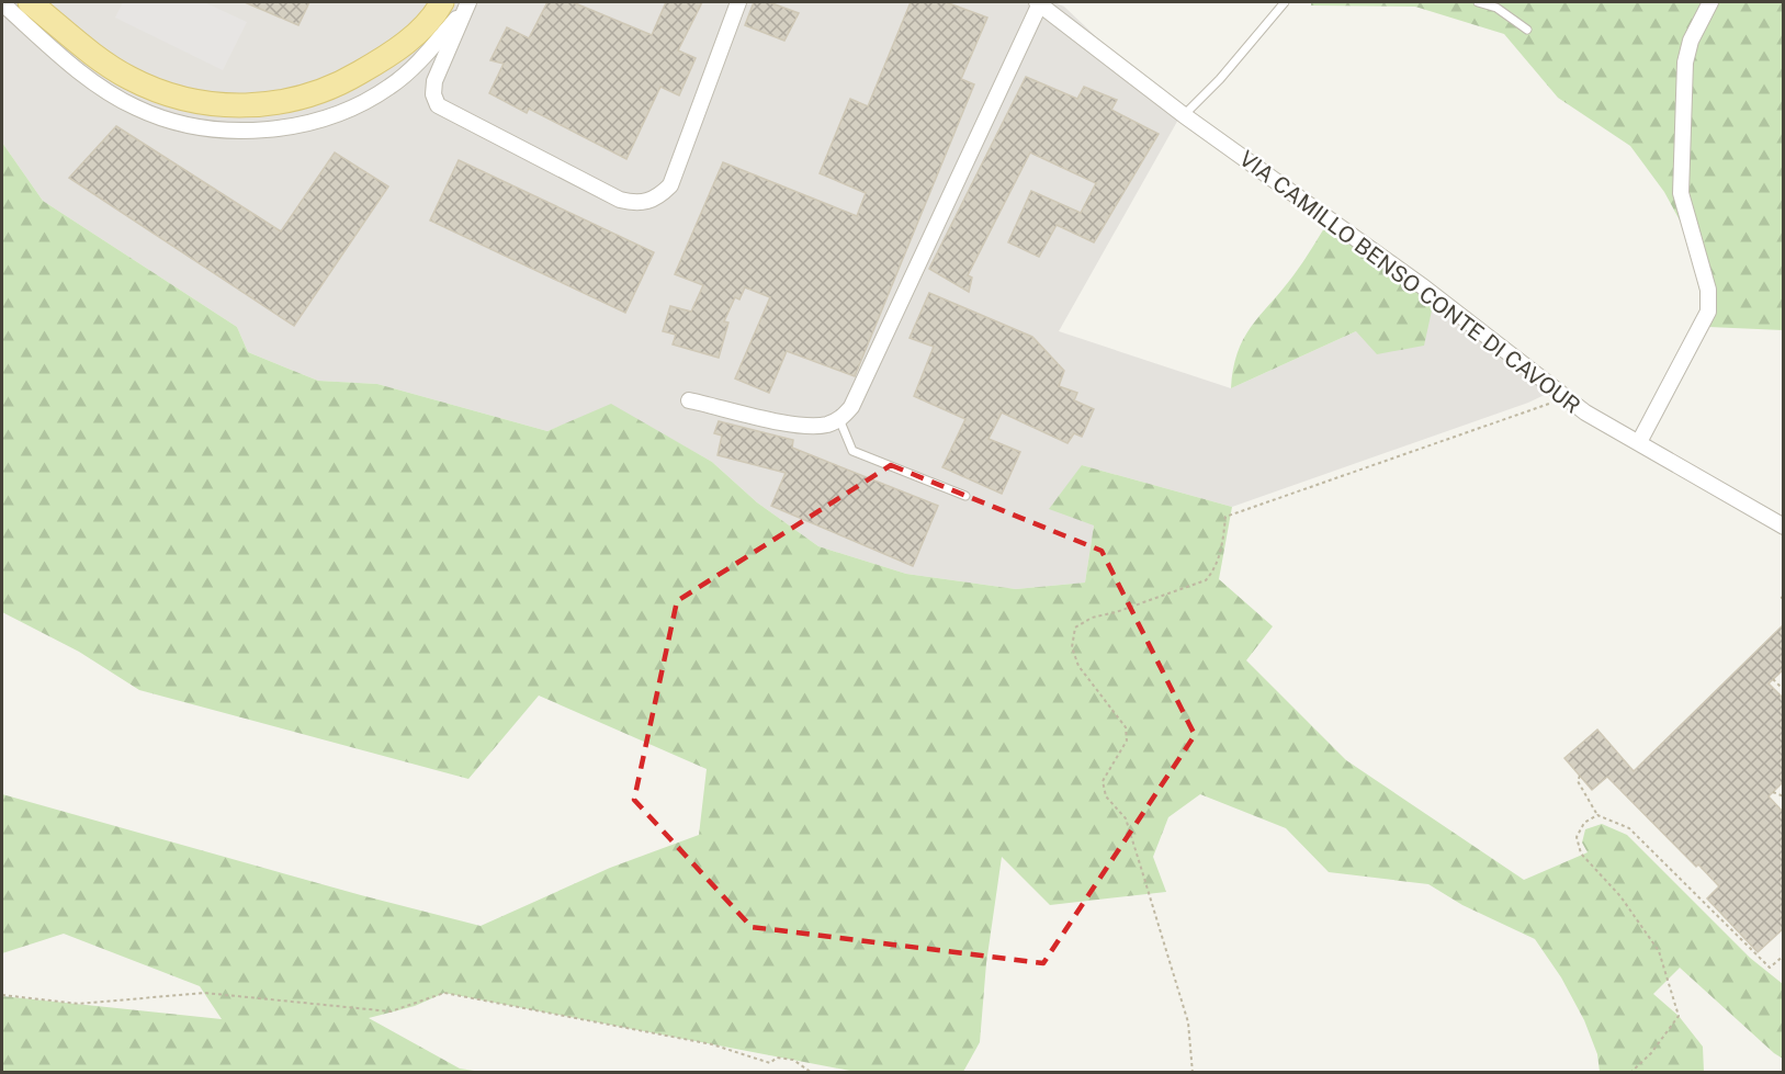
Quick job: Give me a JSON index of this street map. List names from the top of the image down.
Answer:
{
  "streets": {
    "street": ["VIA CAMILLO BENSO CONTE DI CAVOUR"]
  }
}
